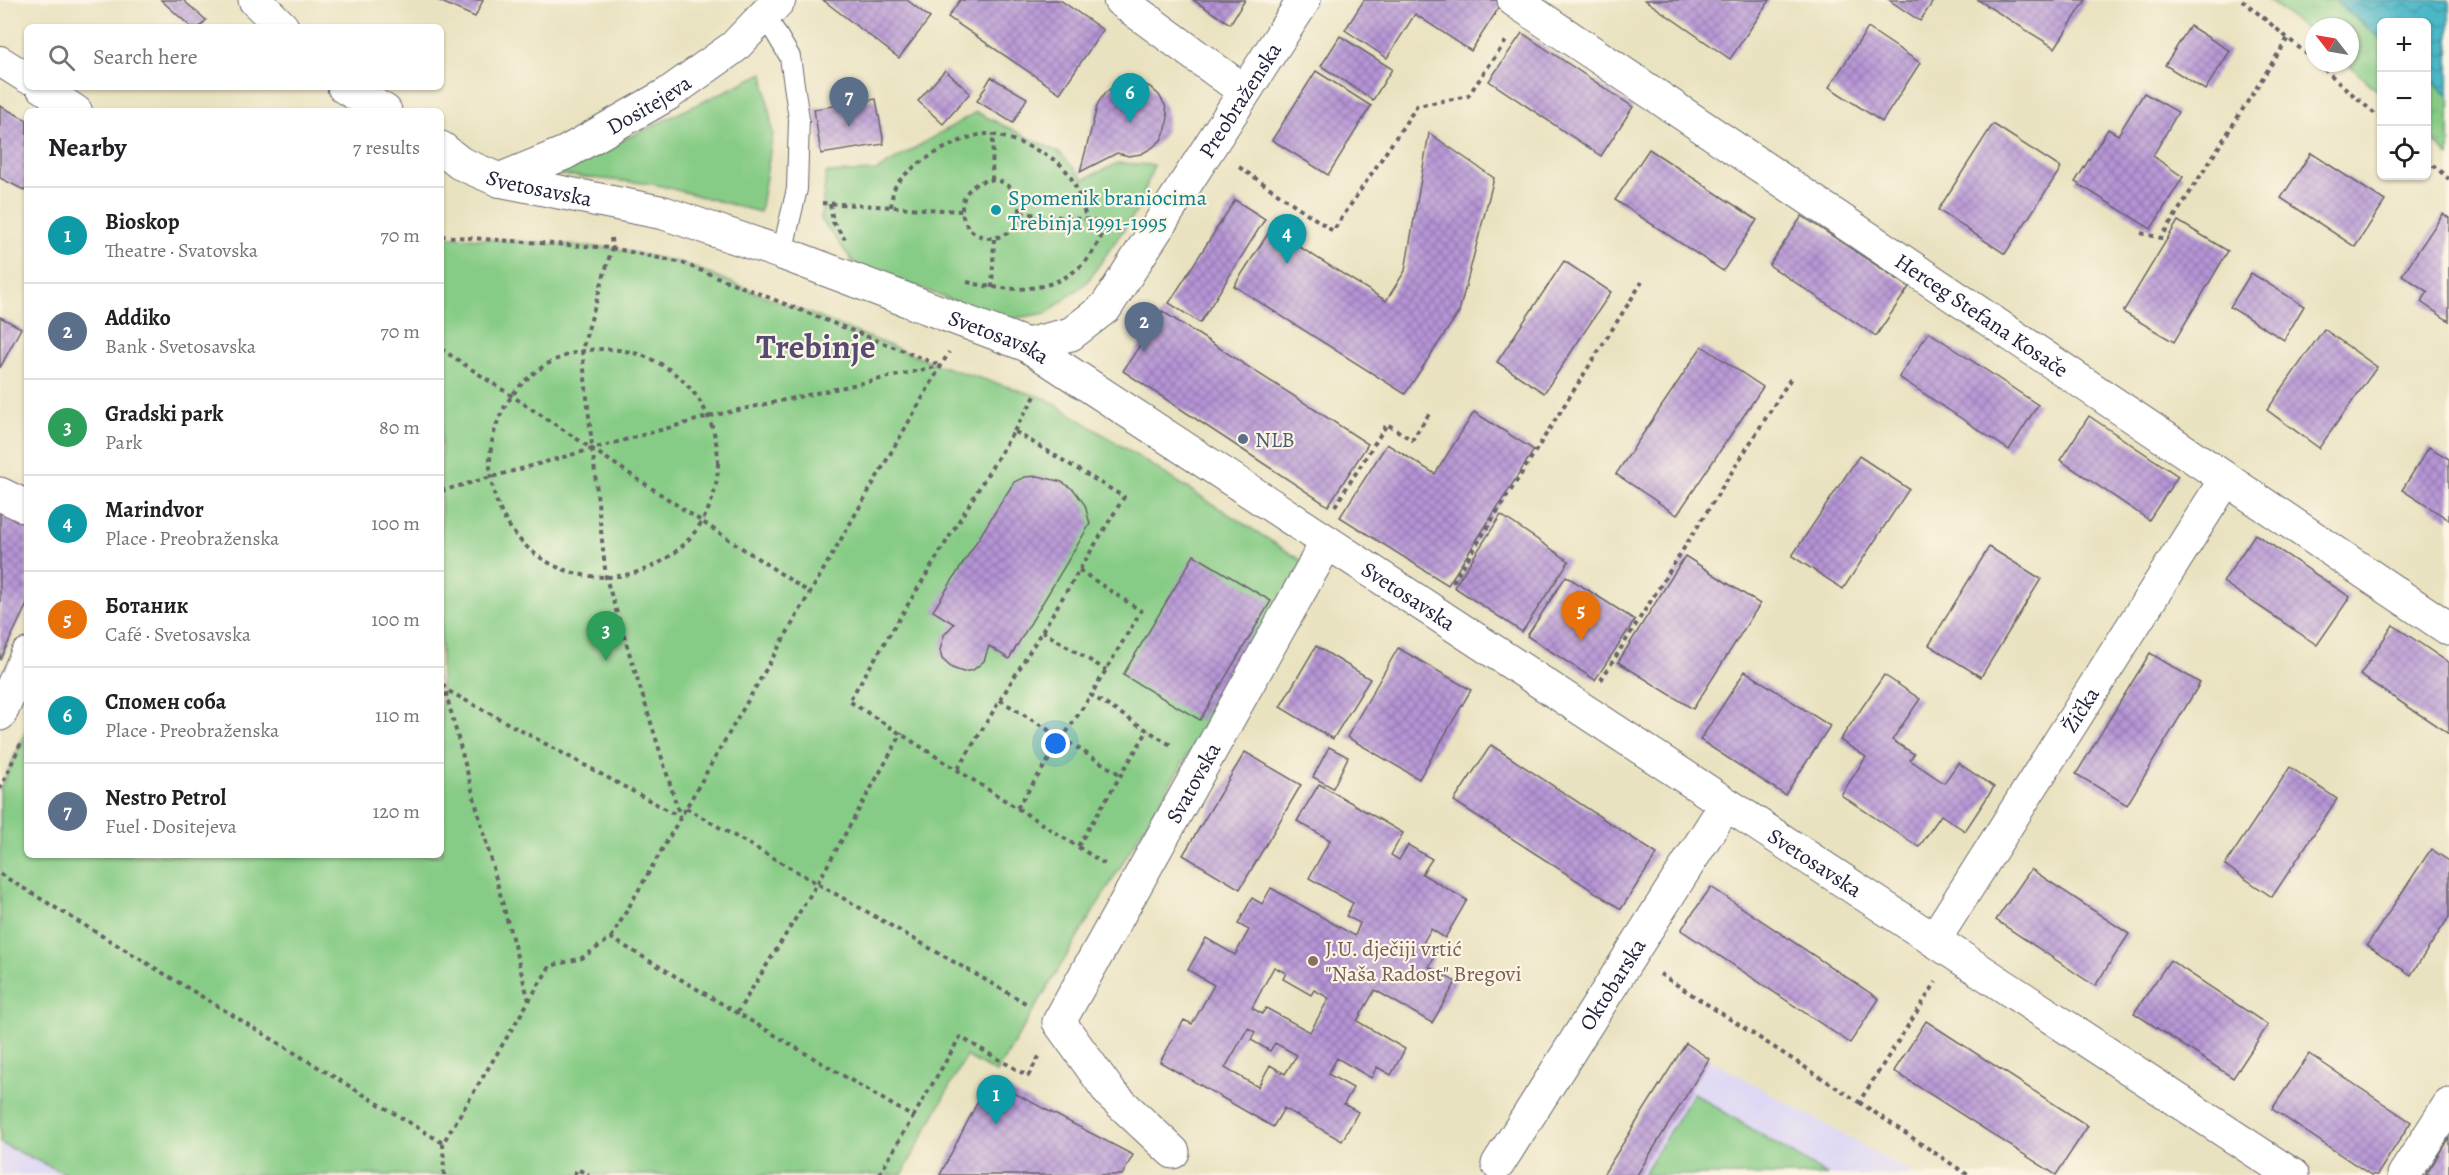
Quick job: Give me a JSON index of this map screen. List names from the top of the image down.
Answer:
{
  "streets": {
    "street": [
      "Preobraženska",
      "Dositejeva",
      "Svetosavska",
      "Herceg Stefana Kosače",
      "Žička",
      "Svatovska",
      "Oktobarska"
    ]
  },
  "crossings": [
    ["Preobraženska", "Svetosavska"],
    ["Dositejeva", "Svetosavska"],
    ["Svetosavska", "Žička"],
    ["Svetosavska", "Svatovska"],
    ["Svetosavska", "Oktobarska"],
    ["Herceg Stefana Kosače", "Žička"]
  ],
  "districts": ["Trebinje"],
  "places": ["Spomenik braniocima Trebinja 1991-1995", "NLB", "J.U. dječiji vrtić \"Naša Radost\" Bregovi"],
  "north": "top left",
  "page": {
    "map_buttons": ["+", "−"],
    "search": "Search here",
    "pins": [
      "6",
      "7",
      "4",
      "2",
      "5",
      "3",
      "1"
    ],
    "heading": ["Nearby", "7 results"],
    "list": [
      {
        "mark": "1",
        "name": "Bioskop",
        "note": "Theatre · Svatovska",
        "value": "70 m"
      },
      {
        "mark": "2",
        "name": "Addiko",
        "note": "Bank · Svetosavska",
        "value": "70 m"
      },
      {
        "mark": "3",
        "name": "Gradski park",
        "note": "Park",
        "value": "80 m"
      },
      {
        "mark": "4",
        "name": "Marindvor",
        "note": "Place · Preobraženska",
        "value": "100 m"
      },
      {
        "mark": "5",
        "name": "Ботаник",
        "note": "Café · Svetosavska",
        "value": "100 m"
      },
      {
        "mark": "6",
        "name": "Спомен соба",
        "note": "Place · Preobraženska",
        "value": "110 m"
      },
      {
        "mark": "7",
        "name": "Nestro Petrol",
        "note": "Fuel · Dositejeva",
        "value": "120 m"
      }
    ]
  }
}
